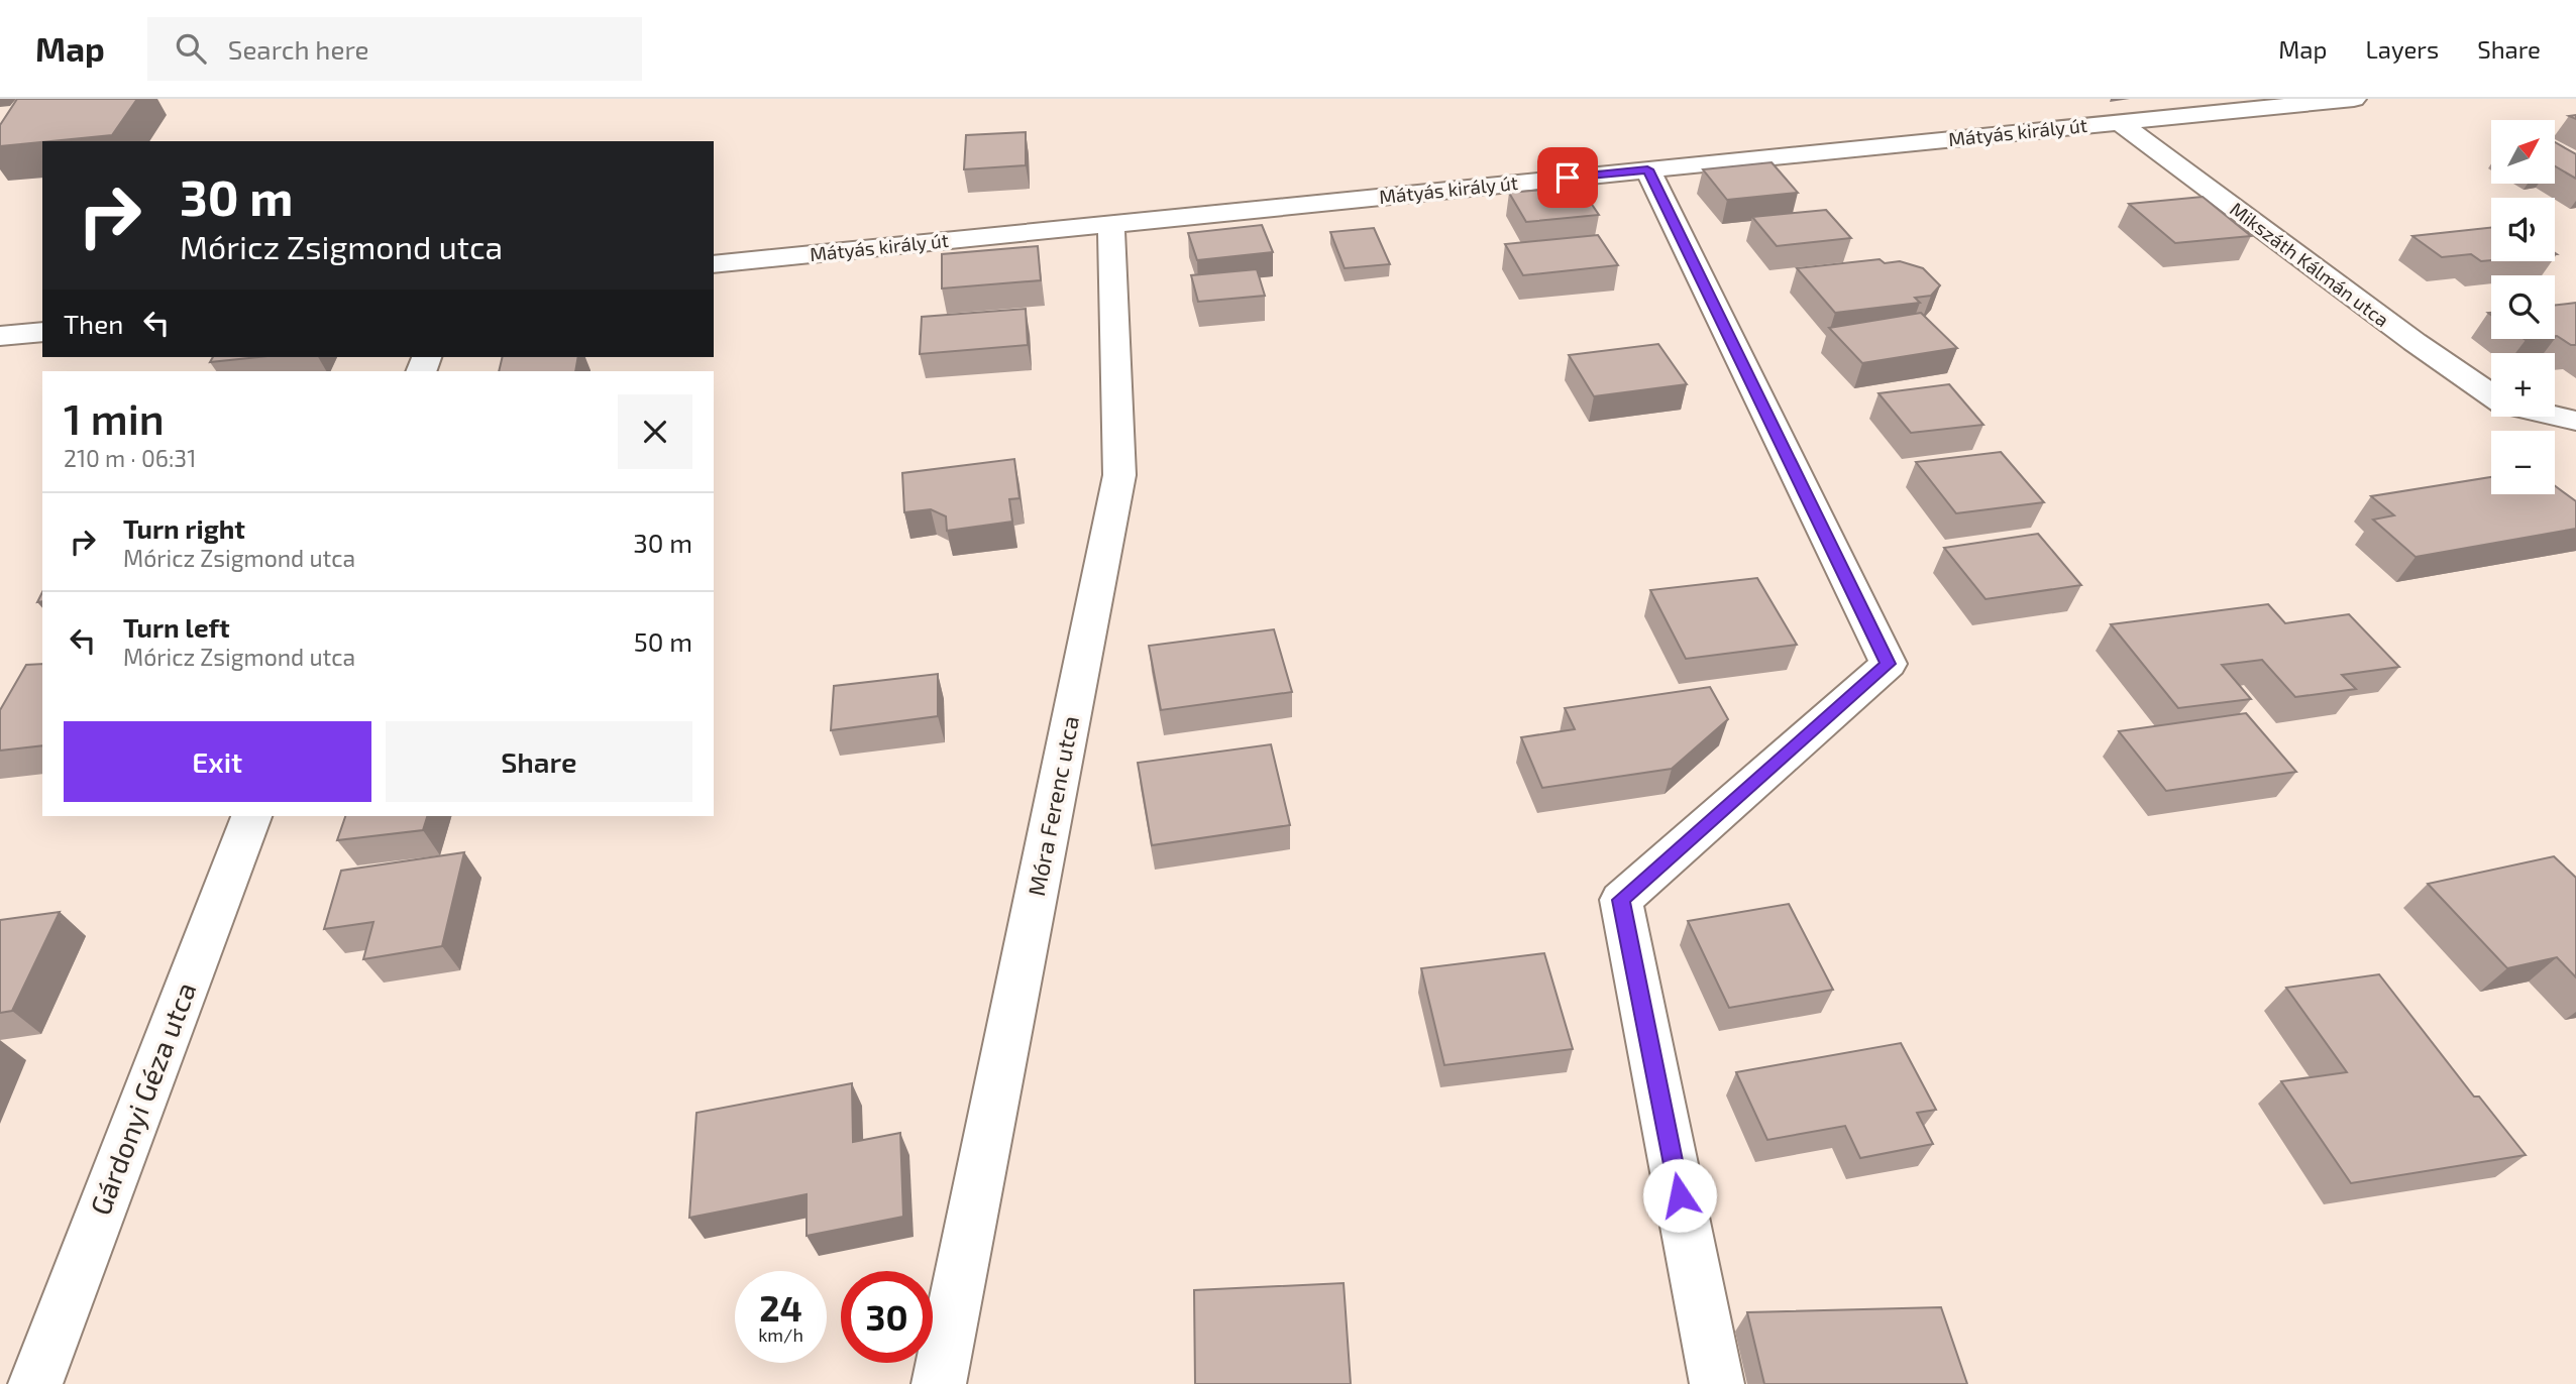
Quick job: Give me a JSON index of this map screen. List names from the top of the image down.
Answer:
{
  "streets": {
    "street": [
      "Mátyás király út",
      "Mikszáth Kálmán utca",
      "Móra Ferenc utca",
      "Gárdonyi Géza utca"
    ]
  },
  "crossings": [
    ["Mátyás király út", "Mikszáth Kálmán utca"],
    ["Mátyás király út", "Móra Ferenc utca"]
  ],
  "north": "top right",
  "page": {
    "header": "Map",
    "search": "Search here",
    "nav": ["Map", "Layers", "Share"],
    "map_buttons": ["+", "−"],
    "turn": ["30 m", "Móricz Zsigmond utca"],
    "then": "Then",
    "heading": ["1 min", "210 m · 06:31"],
    "list": [
      {
        "name": "Turn right",
        "note": "Móricz Zsigmond utca",
        "value": "30 m"
      },
      {
        "name": "Turn left",
        "note": "Móricz Zsigmond utca",
        "value": "50 m"
      }
    ],
    "buttons": ["Exit", "Share"],
    "speed": "24 km/h",
    "limit": "30"
  }
}
